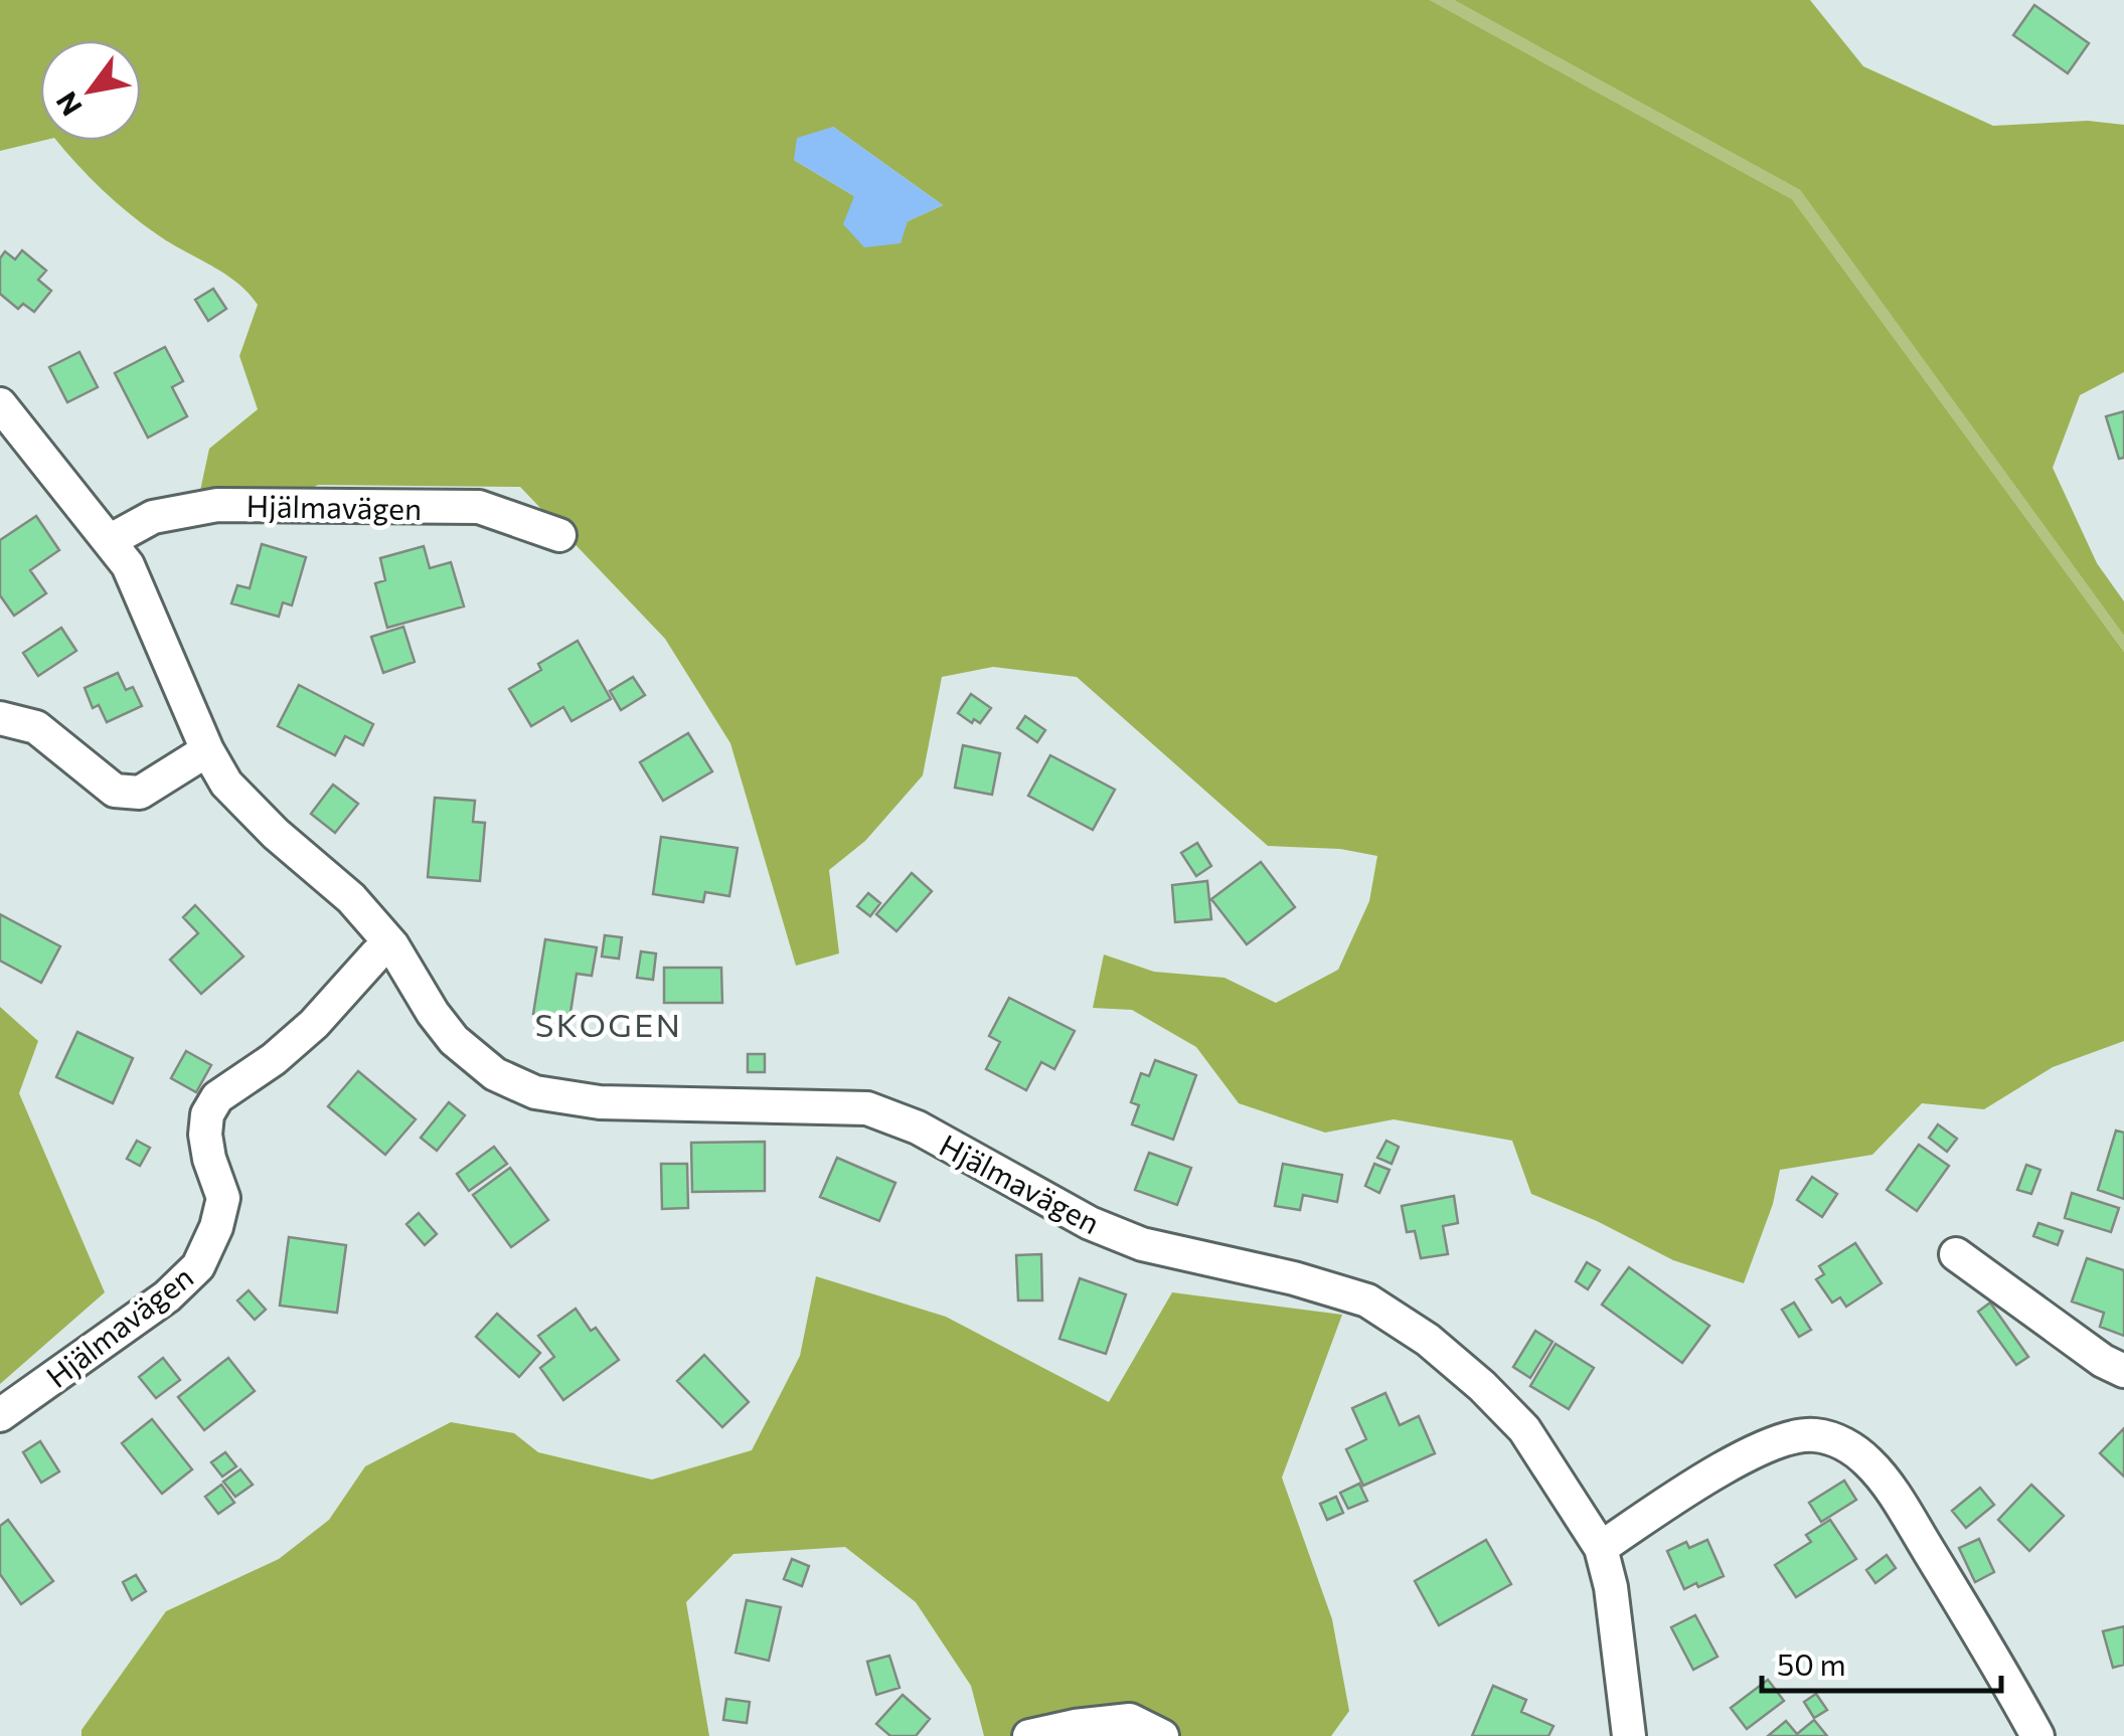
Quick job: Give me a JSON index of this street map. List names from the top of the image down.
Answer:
{
  "streets": {
    "street": ["Hjälmavägen"]
  },
  "districts": ["SKOGEN"],
  "scale_bar": "50 m",
  "north": "bottom left"
}
